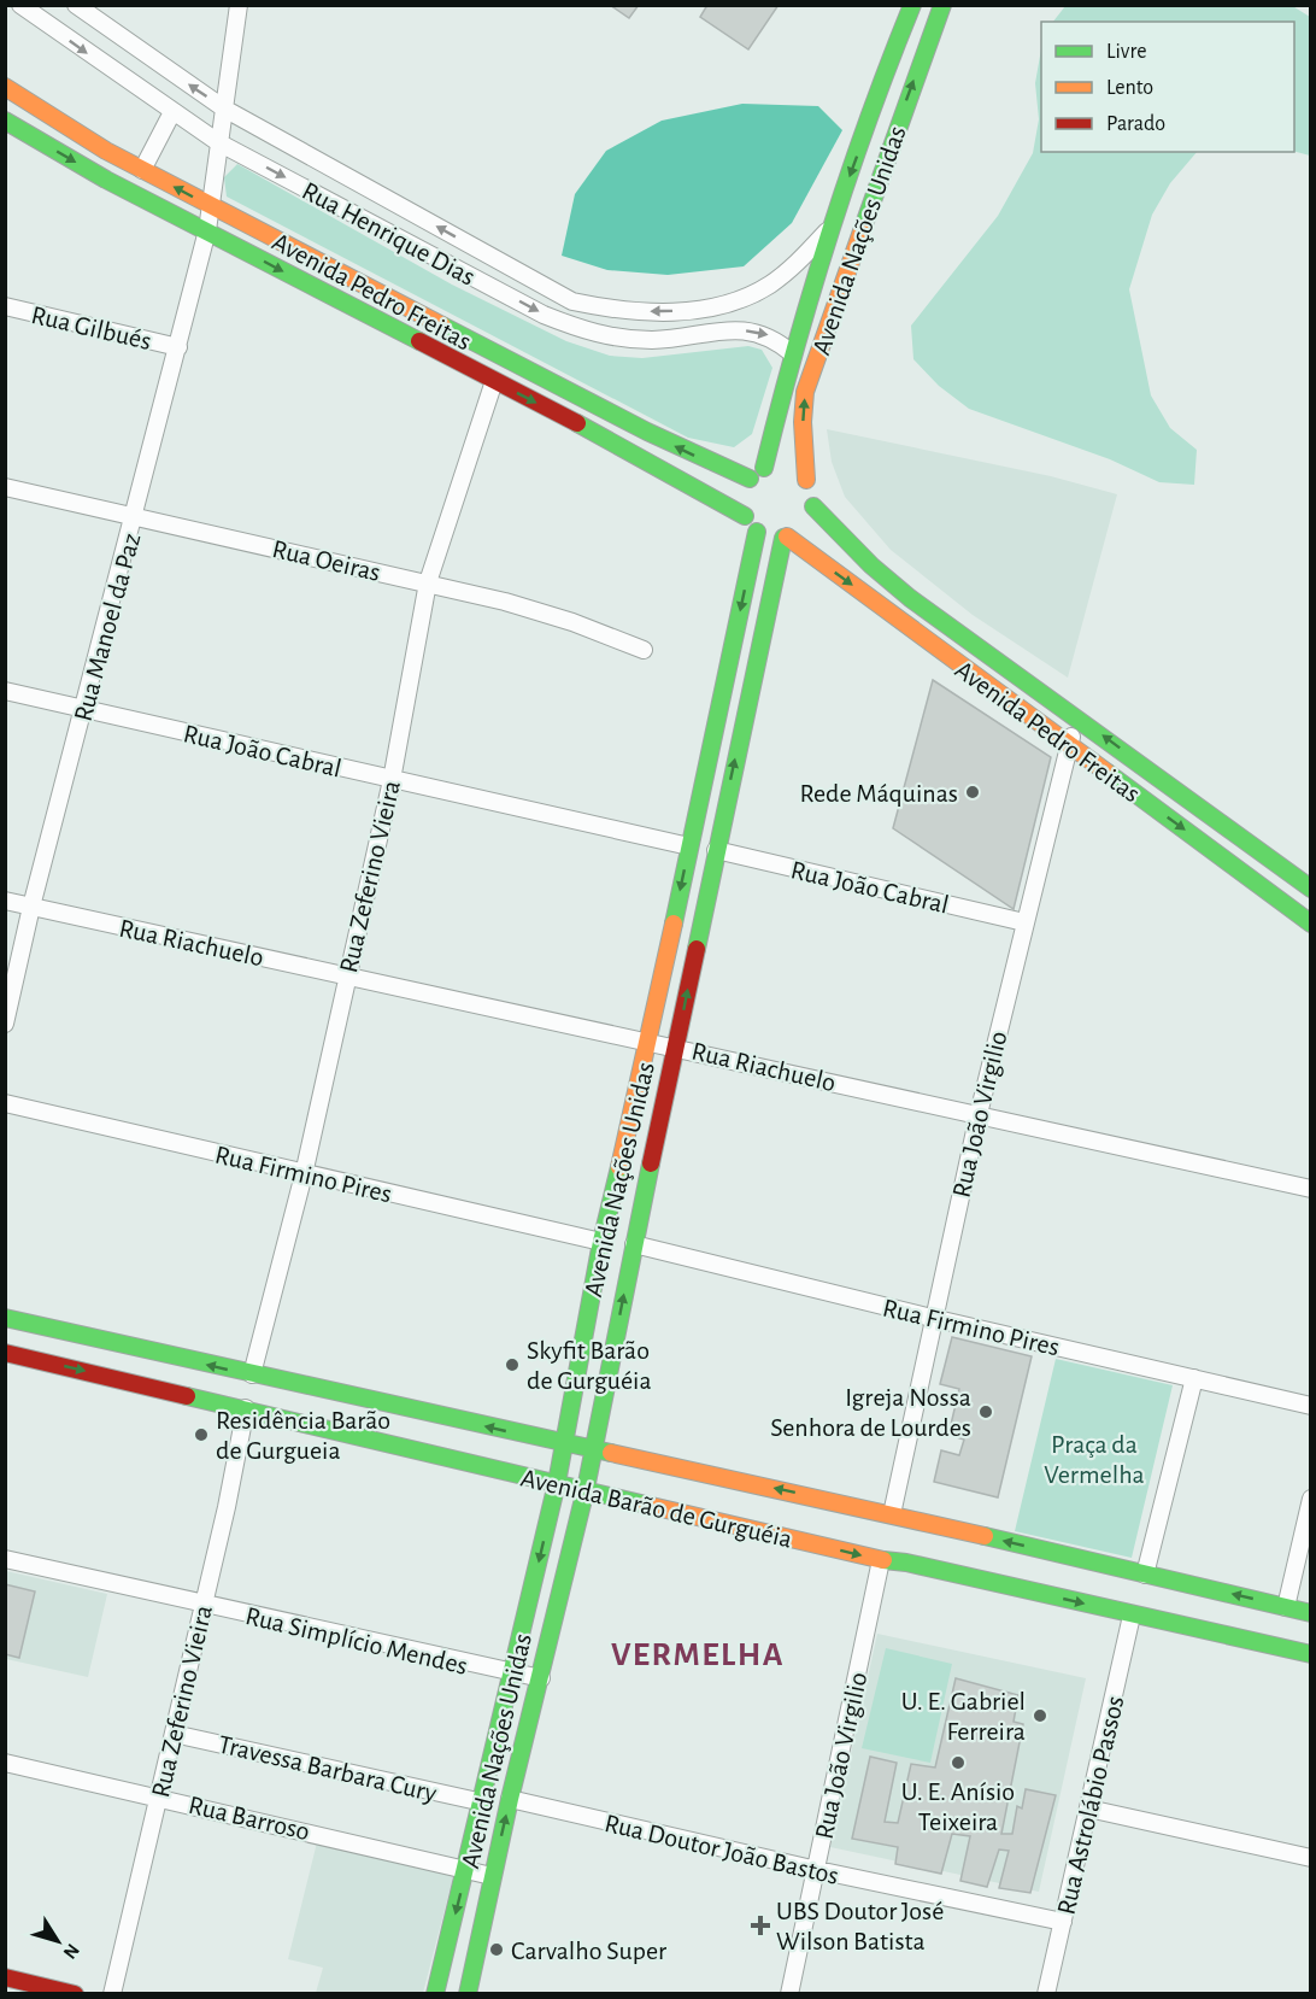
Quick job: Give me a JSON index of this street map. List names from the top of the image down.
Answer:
{
  "streets": {
    "main road": ["Avenida Nações Unidas", "Avenida Pedro Freitas", "Avenida Barão de Gurguéia"],
    "street": [
      "Rua Henrique Dias",
      "Rua Gilbués",
      "Rua Oeiras",
      "Rua Manoel da Paz",
      "Rua João Cabral",
      "Rua Zeferino Vieira",
      "Rua Riachuelo",
      "Rua João Virgilio",
      "Rua Firmino Pires",
      "Rua Simplício Mendes",
      "Travessa Barbara Cury",
      "Rua Astrolábio Passos",
      "Rua Barroso",
      "Rua Doutor João Bastos"
    ]
  },
  "crossings": [
    ["Rua Henrique Dias", "Avenida Nações Unidas"],
    ["Avenida Nações Unidas", "Avenida Pedro Freitas"],
    ["Avenida Nações Unidas", "Rua João Cabral"],
    ["Avenida Nações Unidas", "Rua Riachuelo"],
    ["Avenida Nações Unidas", "Rua Firmino Pires"],
    ["Avenida Nações Unidas", "Avenida Barão de Gurguéia"],
    ["Avenida Nações Unidas", "Rua Simplício Mendes"],
    ["Avenida Nações Unidas", "Travessa Barbara Cury"],
    ["Avenida Nações Unidas", "Rua Barroso"],
    ["Avenida Nações Unidas", "Rua Doutor João Bastos"],
    ["Avenida Pedro Freitas", "Rua Manoel da Paz"],
    ["Avenida Pedro Freitas", "Rua Zeferino Vieira"],
    ["Avenida Pedro Freitas", "Rua João Virgilio"],
    ["Rua Gilbués", "Rua Manoel da Paz"],
    ["Rua Oeiras", "Rua Manoel da Paz"],
    ["Rua Oeiras", "Rua Zeferino Vieira"],
    ["Rua Manoel da Paz", "Rua João Cabral"],
    ["Rua Manoel da Paz", "Rua Riachuelo"],
    ["Rua João Cabral", "Rua Zeferino Vieira"],
    ["Rua João Cabral", "Rua João Virgilio"],
    ["Rua Zeferino Vieira", "Rua Riachuelo"],
    ["Rua Zeferino Vieira", "Rua Firmino Pires"],
    ["Rua Zeferino Vieira", "Avenida Barão de Gurguéia"],
    ["Rua Zeferino Vieira", "Rua Simplício Mendes"],
    ["Rua Zeferino Vieira", "Travessa Barbara Cury"],
    ["Rua Zeferino Vieira", "Rua Barroso"],
    ["Rua Riachuelo", "Rua João Virgilio"],
    ["Rua João Virgilio", "Rua Firmino Pires"],
    ["Rua João Virgilio", "Avenida Barão de Gurguéia"],
    ["Rua João Virgilio", "Rua Doutor João Bastos"],
    ["Avenida Barão de Gurguéia", "Rua Astrolábio Passos"],
    ["Rua Astrolábio Passos", "Rua Doutor João Bastos"]
  ],
  "districts": ["VERMELHA"],
  "parks": ["Praça da Vermelha"],
  "places": {
    "other": [
      "Rede Máquinas",
      "Skyfit Barão de Gurguéia",
      "Igreja Nossa Senhora de Lourdes",
      "Residência Barão de Gurgueia",
      "U. E. Gabriel Ferreira",
      "U. E. Anísio Teixeira",
      "Carvalho Super"
    ],
    "health": ["UBS Doutor José Wilson Batista"]
  },
  "legend": ["Livre", "Lento", "Parado"],
  "north": "bottom right"
}
